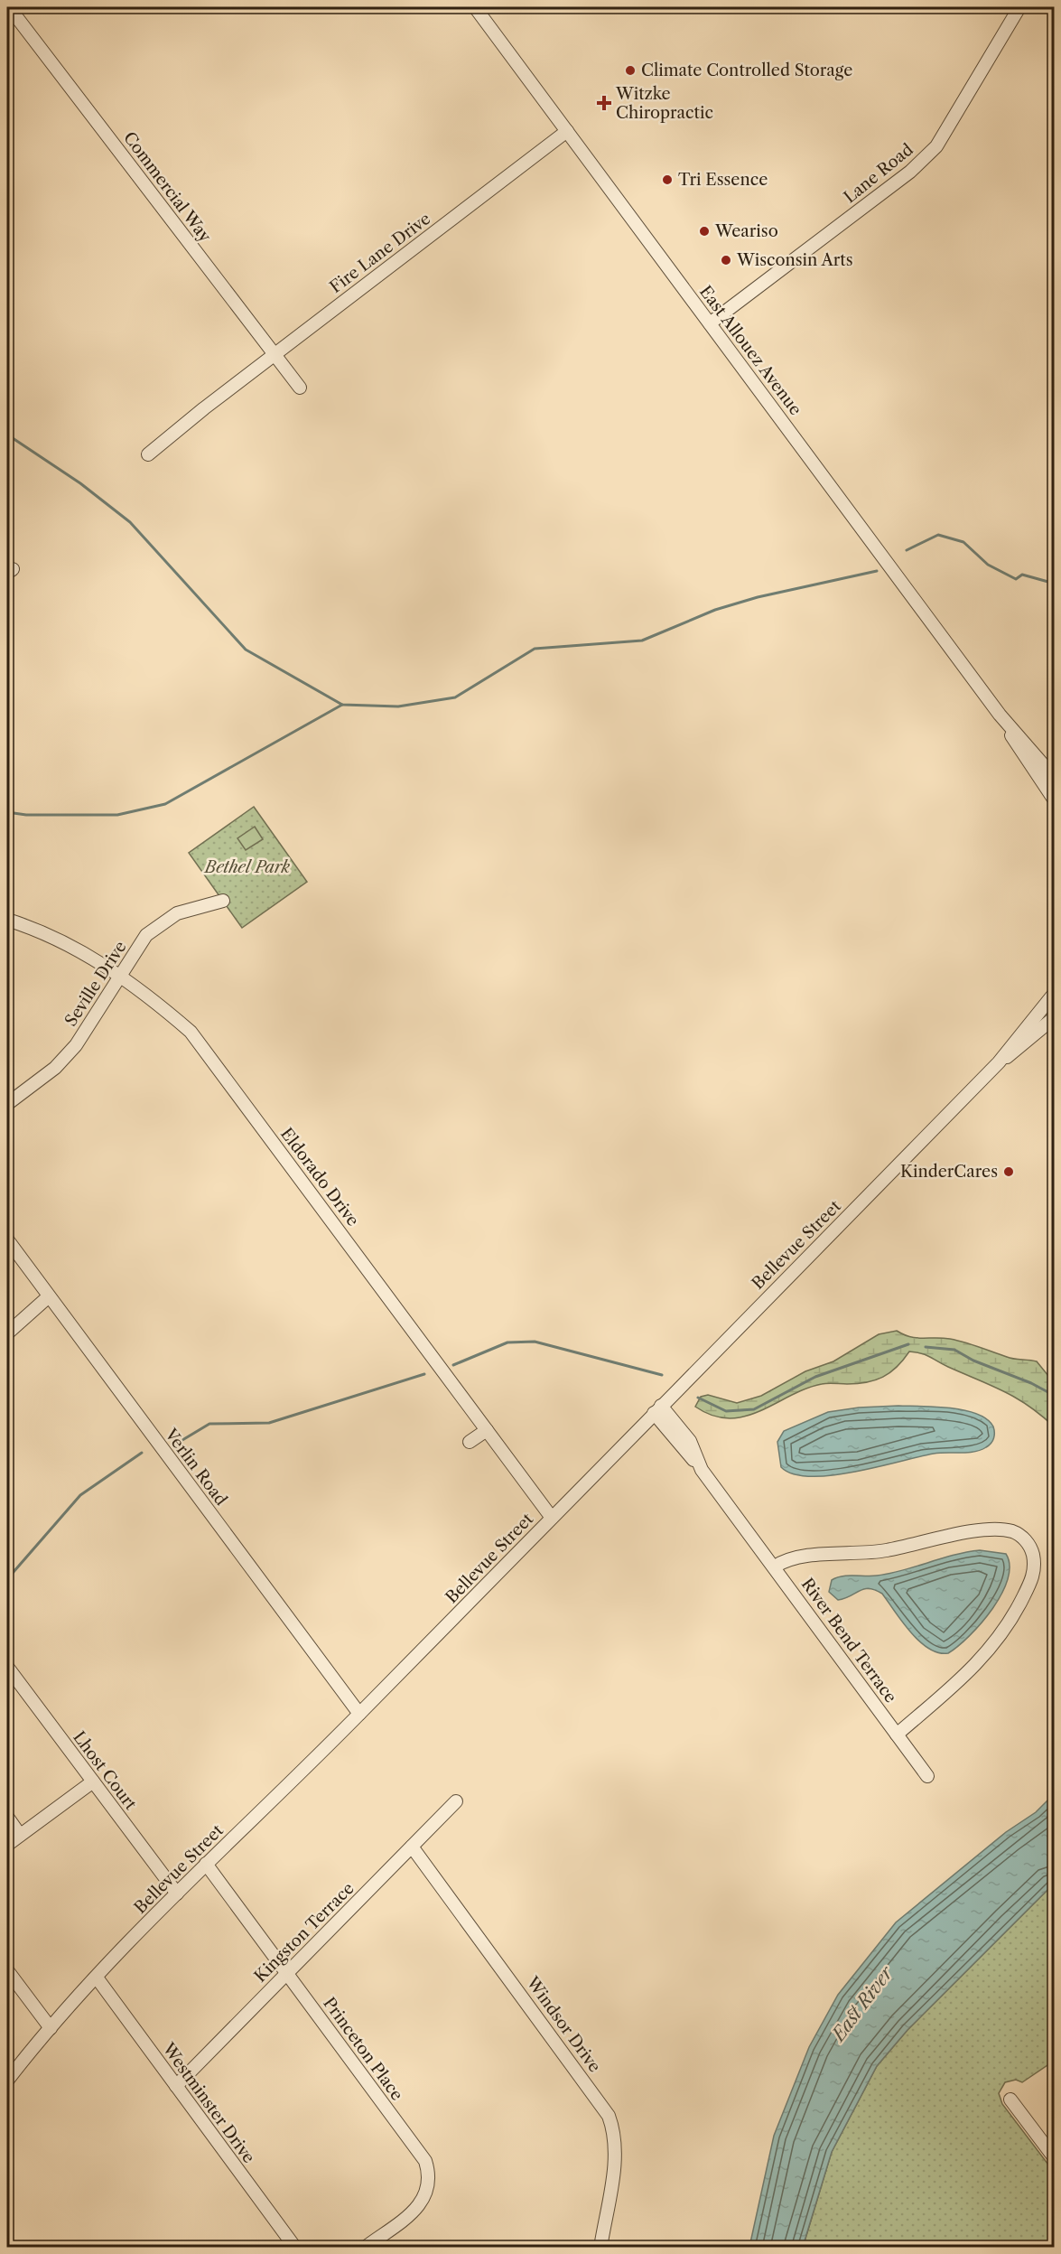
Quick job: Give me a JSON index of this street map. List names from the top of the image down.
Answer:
{
  "streets": {
    "street": [
      "Lane Road",
      "Commercial Way",
      "Fire Lane Drive",
      "East Allouez Avenue",
      "Seville Drive",
      "Eldorado Drive",
      "Bellevue Street",
      "Verlin Road",
      "River Bend Terrace",
      "Lhost Court",
      "Kingston Terrace",
      "Windsor Drive",
      "Princeton Place",
      "Westminster Drive"
    ]
  },
  "crossings": [
    ["Lane Road", "East Allouez Avenue"],
    ["Commercial Way", "Fire Lane Drive"],
    ["Fire Lane Drive", "East Allouez Avenue"],
    ["Seville Drive", "Eldorado Drive"],
    ["Eldorado Drive", "Bellevue Street"],
    ["Bellevue Street", "Verlin Road"],
    ["Bellevue Street", "River Bend Terrace"],
    ["Bellevue Street", "Lhost Court"],
    ["Bellevue Street", "Princeton Place"],
    ["Bellevue Street", "Westminster Drive"],
    ["Kingston Terrace", "Windsor Drive"],
    ["Kingston Terrace", "Princeton Place"],
    ["Kingston Terrace", "Westminster Drive"]
  ],
  "water": ["East River"],
  "parks": ["Bethel Park"],
  "places": {
    "other": [
      "Climate Controlled Storage",
      "Tri Essence",
      "Weariso",
      "Wisconsin Arts",
      "KinderCares"
    ],
    "health": ["Witzke Chiropractic"]
  }
}
